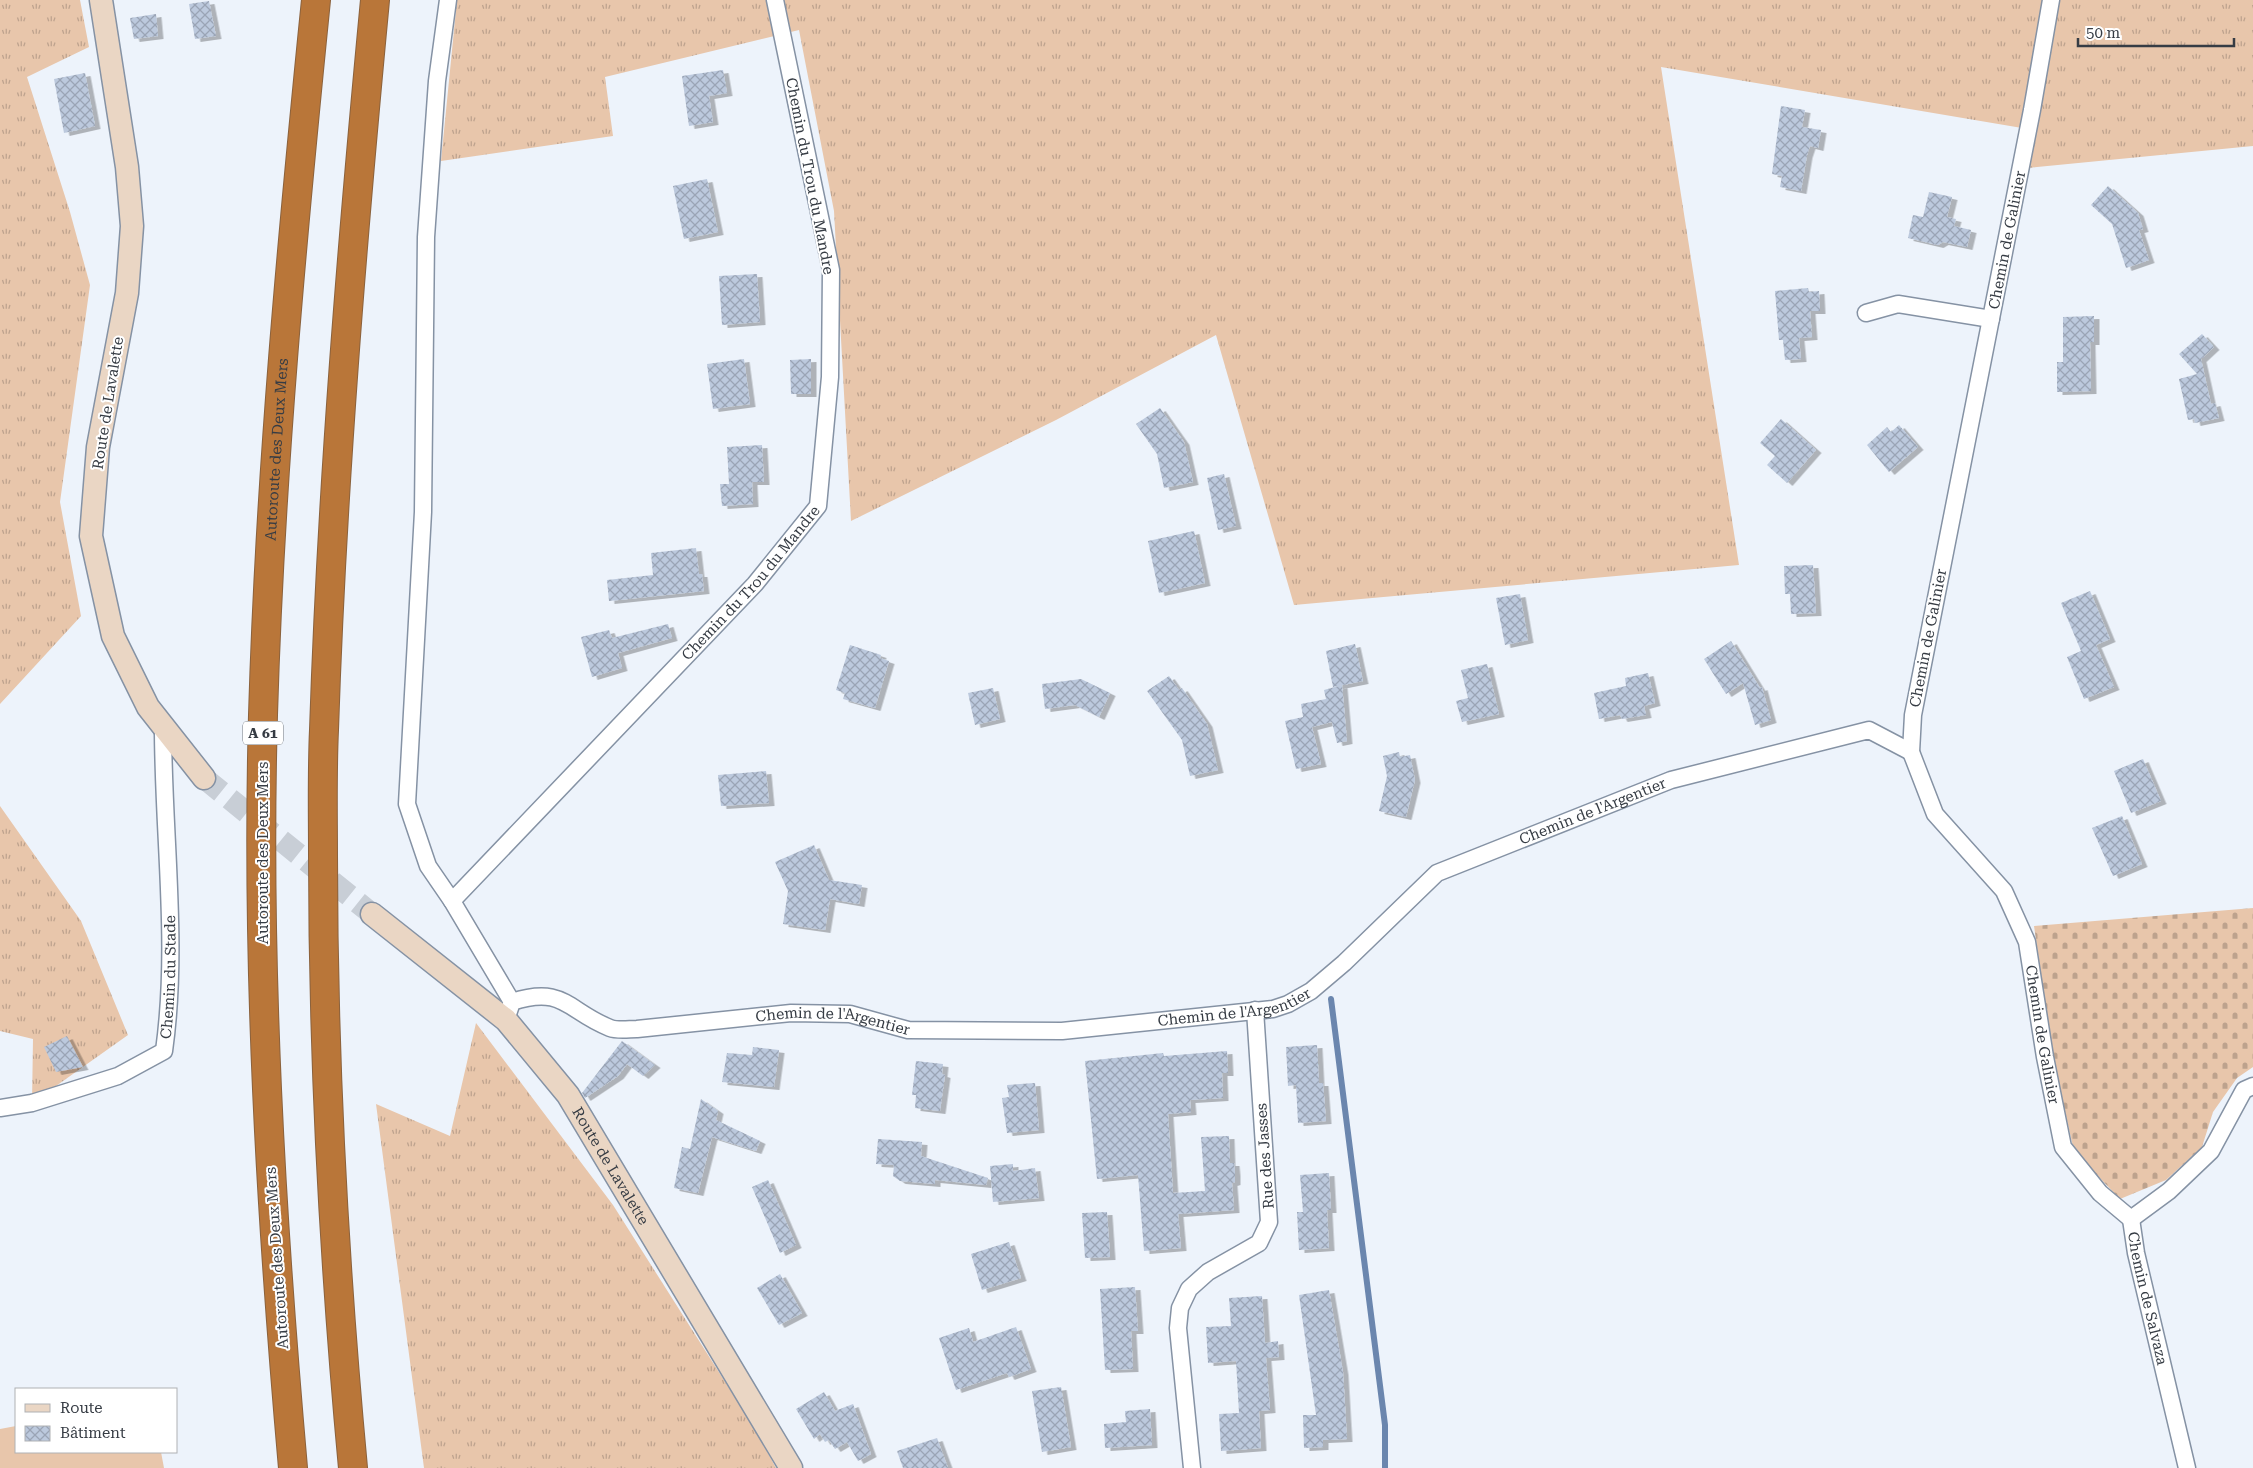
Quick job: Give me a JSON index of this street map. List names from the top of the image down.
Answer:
{
  "streets": {
    "highway": ["Autoroute des Deux Mers", "A 61"],
    "main road": ["Route de Lavalette"],
    "street": [
      "Chemin du Trou du Mandre",
      "Chemin de Galinier",
      "Chemin de l'Argentier",
      "Chemin du Stade",
      "Rue des Jasses",
      "Chemin de Salvaza"
    ]
  },
  "crossings": [
    ["Chemin de Galinier", "Chemin de l'Argentier"],
    ["Chemin de Galinier", "Chemin de Salvaza"],
    ["Route de Lavalette", "Chemin de l'Argentier"],
    ["Route de Lavalette", "Chemin du Stade"],
    ["Chemin de l'Argentier", "Rue des Jasses"]
  ],
  "legend": ["Route", "Bâtiment"],
  "scale_bar": "50 m"
}
